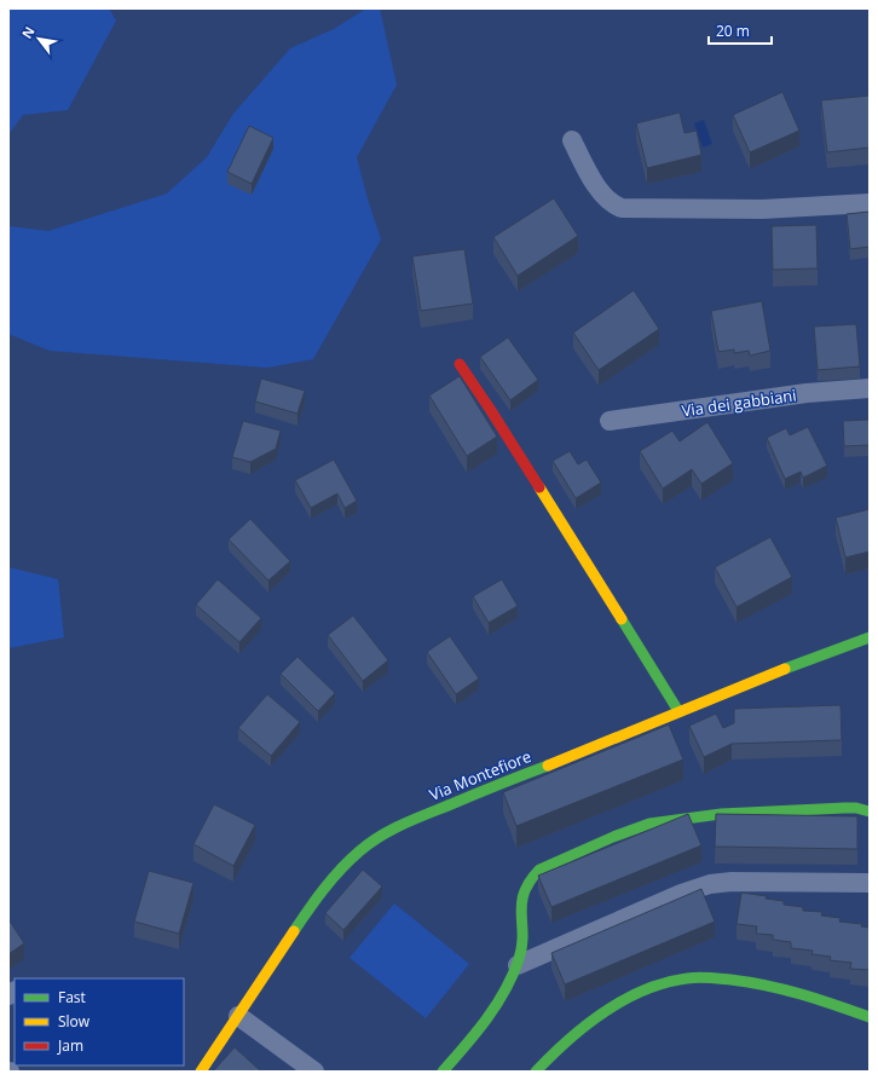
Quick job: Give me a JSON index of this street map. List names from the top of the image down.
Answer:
{
  "streets": {
    "street": ["Via dei gabbiani", "Via Montefiore"]
  },
  "legend": ["Fast", "Slow", "Jam"],
  "scale_bar": "20 m",
  "north": "top left"
}
